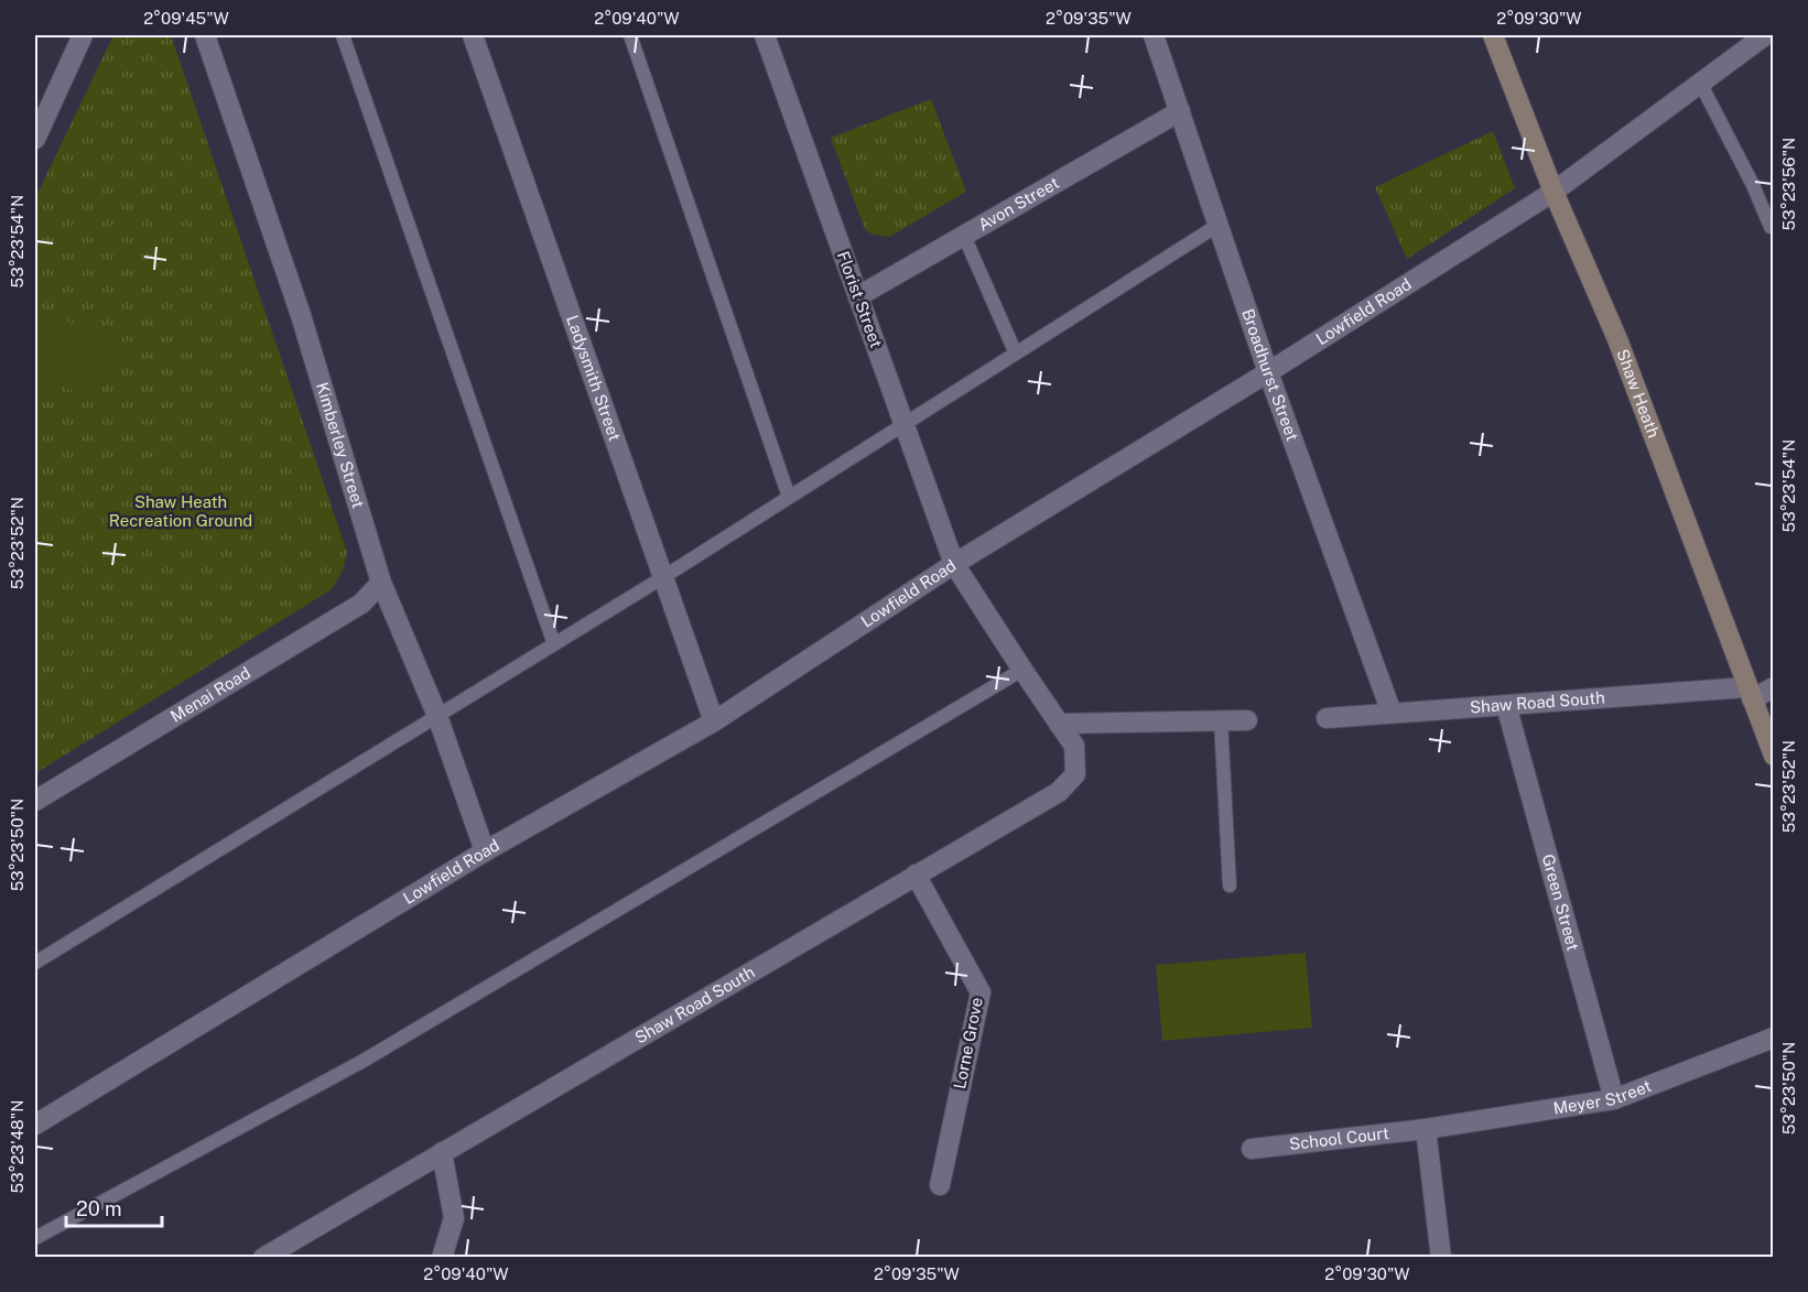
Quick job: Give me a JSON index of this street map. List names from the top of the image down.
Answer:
{
  "streets": {
    "main road": ["Shaw Heath"],
    "street": [
      "Avon Street",
      "Florist Street",
      "Lowfield Road",
      "Broadhurst Street",
      "Ladysmith Street",
      "Kimberley Street",
      "Menai Road",
      "Shaw Road South",
      "Green Street",
      "Lorne Grove",
      "Meyer Street",
      "School Court"
    ]
  },
  "crossings": [
    ["Avon Street", "Florist Street"],
    ["Avon Street", "Broadhurst Street"],
    ["Florist Street", "Lowfield Road"],
    ["Florist Street", "Shaw Road South"],
    ["Lowfield Road", "Broadhurst Street"],
    ["Lowfield Road", "Ladysmith Street"],
    ["Lowfield Road", "Shaw Heath"],
    ["Lowfield Road", "Kimberley Street"],
    ["Lowfield Road", "Shaw Road South"],
    ["Broadhurst Street", "Shaw Road South"],
    ["Shaw Heath", "Shaw Road South"],
    ["Kimberley Street", "Menai Road"],
    ["Shaw Road South", "Green Street"],
    ["Shaw Road South", "Lorne Grove"],
    ["Green Street", "Meyer Street"],
    ["Meyer Street", "School Court"]
  ],
  "parks": ["Shaw Heath Recreation Ground"],
  "scale_bar": "20 m",
  "coordinates": [
    "2°09'45\"W",
    "2°09'40\"W",
    "2°09'35\"W",
    "2°09'30\"W",
    "53°23'56\"N",
    "53°23'54\"N",
    "53°23'52\"N",
    "53°23'50\"N",
    "53°23'48\"N"
  ]
}
